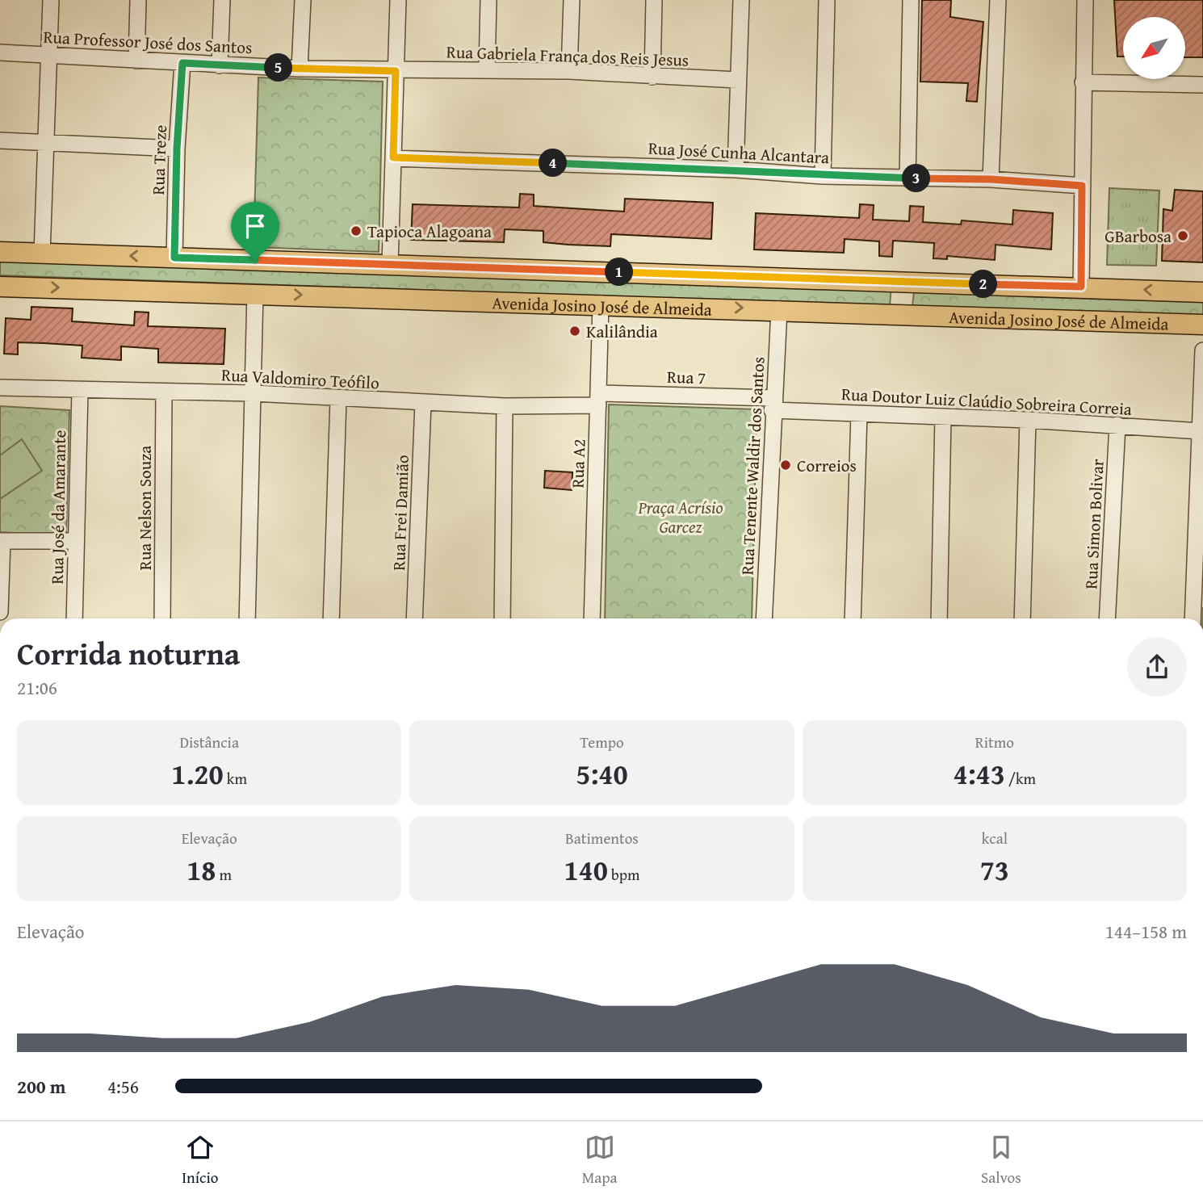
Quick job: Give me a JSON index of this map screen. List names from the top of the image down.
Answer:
{
  "streets": {
    "main road": ["Avenida Josino José de Almeida"],
    "street": [
      "Rua Professor José dos Santos",
      "Rua Gabriela França dos Reis Jesus",
      "Rua José Cunha Alcantara",
      "Rua Treze",
      "Rua 7",
      "Rua Valdomiro Teófilo",
      "Rua Doutor Luiz Claúdio Sobreira Correia",
      "Rua A2",
      "Rua Tenente Waldir dos Santos",
      "Rua José da Amarante",
      "Rua Nelson Souza",
      "Rua Frei Damião",
      "Rua Simon Bolivar"
    ]
  },
  "crossings": [
    ["Rua Professor José dos Santos", "Rua Gabriela França dos Reis Jesus"],
    ["Rua Professor José dos Santos", "Rua Treze"],
    ["Rua Treze", "Avenida Josino José de Almeida"],
    ["Avenida Josino José de Almeida", "Rua A2"],
    ["Avenida Josino José de Almeida", "Rua Tenente Waldir dos Santos"],
    ["Rua 7", "Rua Valdomiro Teófilo"],
    ["Rua 7", "Rua Doutor Luiz Claúdio Sobreira Correia"],
    ["Rua 7", "Rua A2"],
    ["Rua 7", "Rua Tenente Waldir dos Santos"],
    ["Rua Valdomiro Teófilo", "Rua A2"],
    ["Rua Valdomiro Teófilo", "Rua José da Amarante"],
    ["Rua Valdomiro Teófilo", "Rua Nelson Souza"],
    ["Rua Valdomiro Teófilo", "Rua Frei Damião"],
    ["Rua Doutor Luiz Claúdio Sobreira Correia", "Rua Tenente Waldir dos Santos"],
    ["Rua Doutor Luiz Claúdio Sobreira Correia", "Rua Simon Bolivar"]
  ],
  "parks": ["Praça Acrísio Garcez"],
  "places": [
    "Tapioca Alagoana",
    "GBarbosa",
    "Kalilândia",
    "Correios"
  ],
  "north": "bottom left",
  "page": {
    "pins": [
      "5",
      "4",
      "3",
      "1",
      "2"
    ],
    "heading": ["Corrida noturna", "21:06"],
    "stats": [
      ["Distância", "1.20 km"],
      ["Tempo", "5:40"],
      ["Ritmo", "4:43 /km"],
      ["Elevação", "18 m"],
      ["Batimentos", "140 bpm"],
      ["kcal", "73"]
    ],
    "chart": ["Elevação", "144–158 m"],
    "list": [
      {
        "name": "200 m",
        "note": "4:56"
      }
    ],
    "tabs": ["Início", "Mapa", "Salvos"]
  }
}
